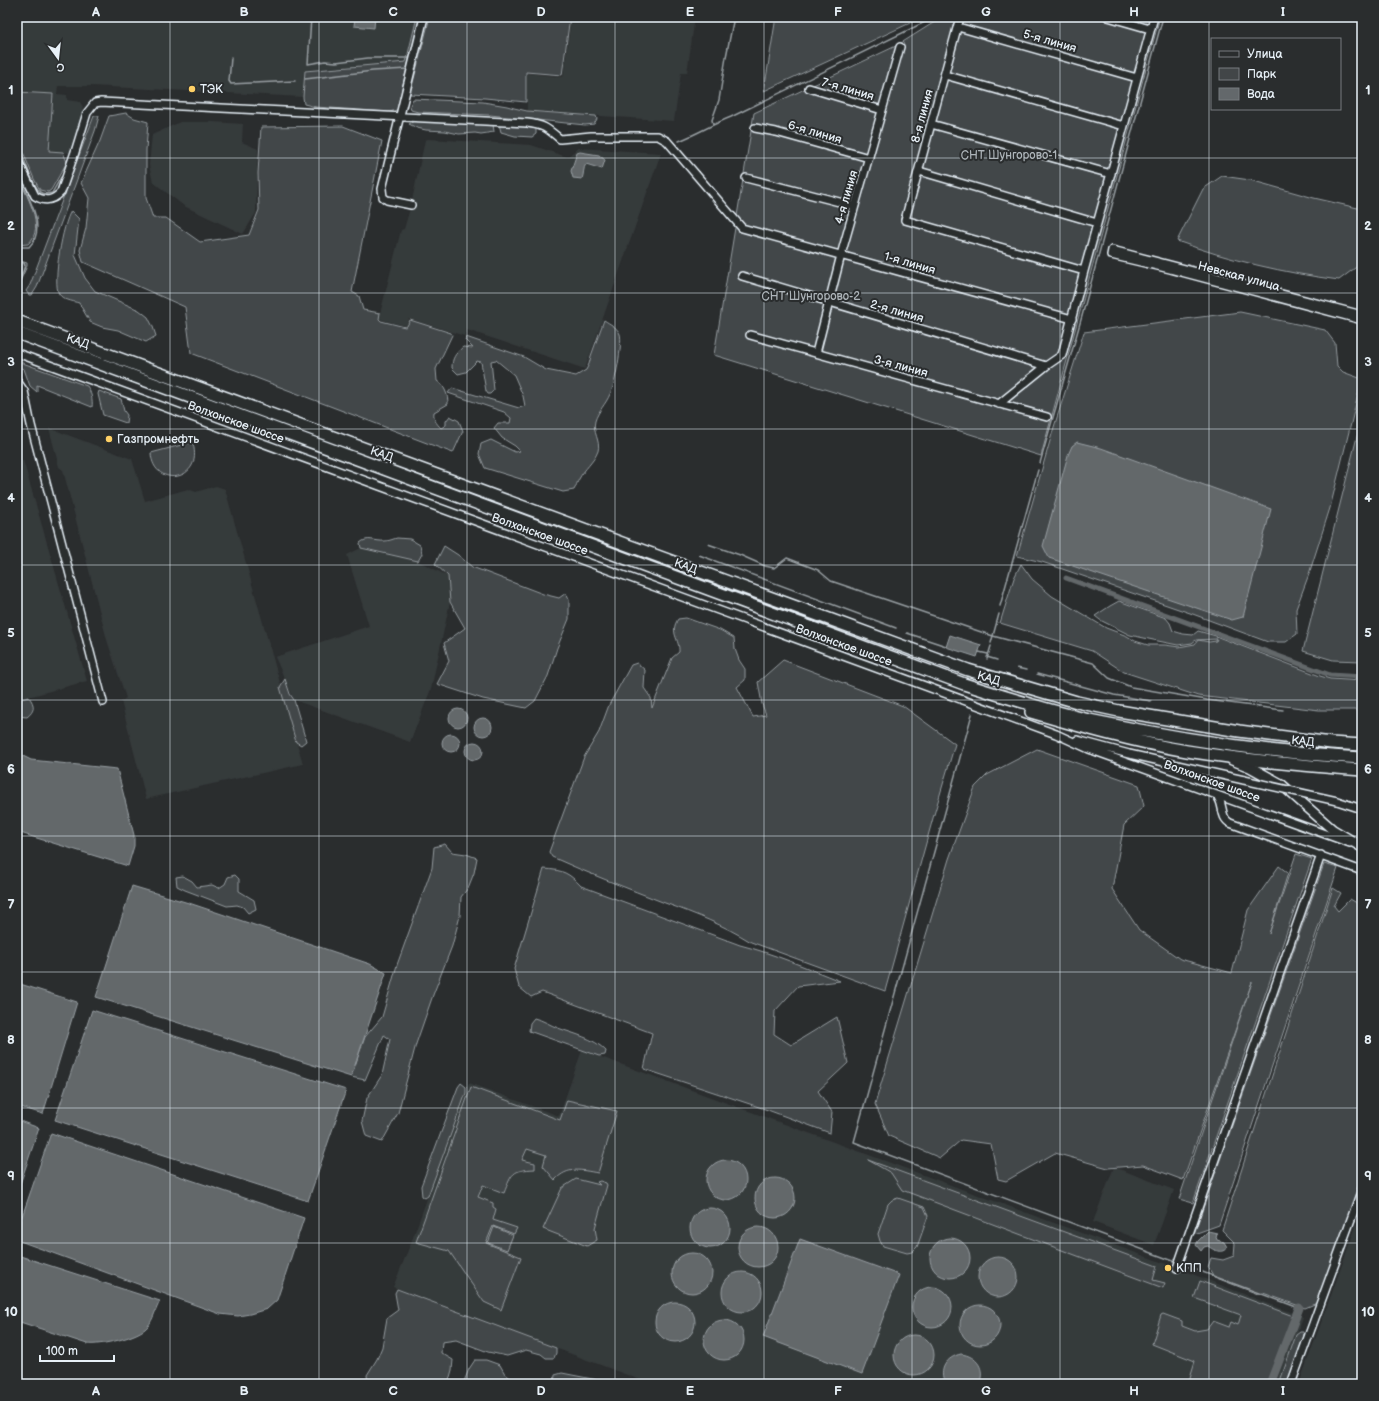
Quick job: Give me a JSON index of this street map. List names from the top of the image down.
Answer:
{
  "streets": {
    "highway": ["КАД"],
    "street": [
      "5-я линия",
      "7-я линия",
      "8-я линия",
      "6-я линия",
      "4-я линия",
      "1-я линия",
      "Невская улица",
      "2-я линия",
      "3-я линия",
      "Волхонское шоссе"
    ]
  },
  "crossings": [
    ["5-я линия", "8-я линия"],
    ["7-я линия", "4-я линия"],
    ["6-я линия", "4-я линия"],
    ["4-я линия", "1-я линия"],
    ["4-я линия", "2-я линия"],
    ["4-я линия", "3-я линия"]
  ],
  "parks": ["СНТ Шунгорово-1", "СНТ Шунгорово-2"],
  "places": ["ТЭК", "Газпромнефть", "КПП"],
  "legend": ["Улица", "Парк", "Вода"],
  "scale_bar": "100 m",
  "north": "bottom",
  "grid": {
    "columns": [
      "A",
      "B",
      "C",
      "D",
      "E",
      "F",
      "G",
      "H",
      "I"
    ],
    "rows": [
      "1",
      "2",
      "3",
      "4",
      "5",
      "6",
      "7",
      "8",
      "9",
      "10"
    ]
  }
}
